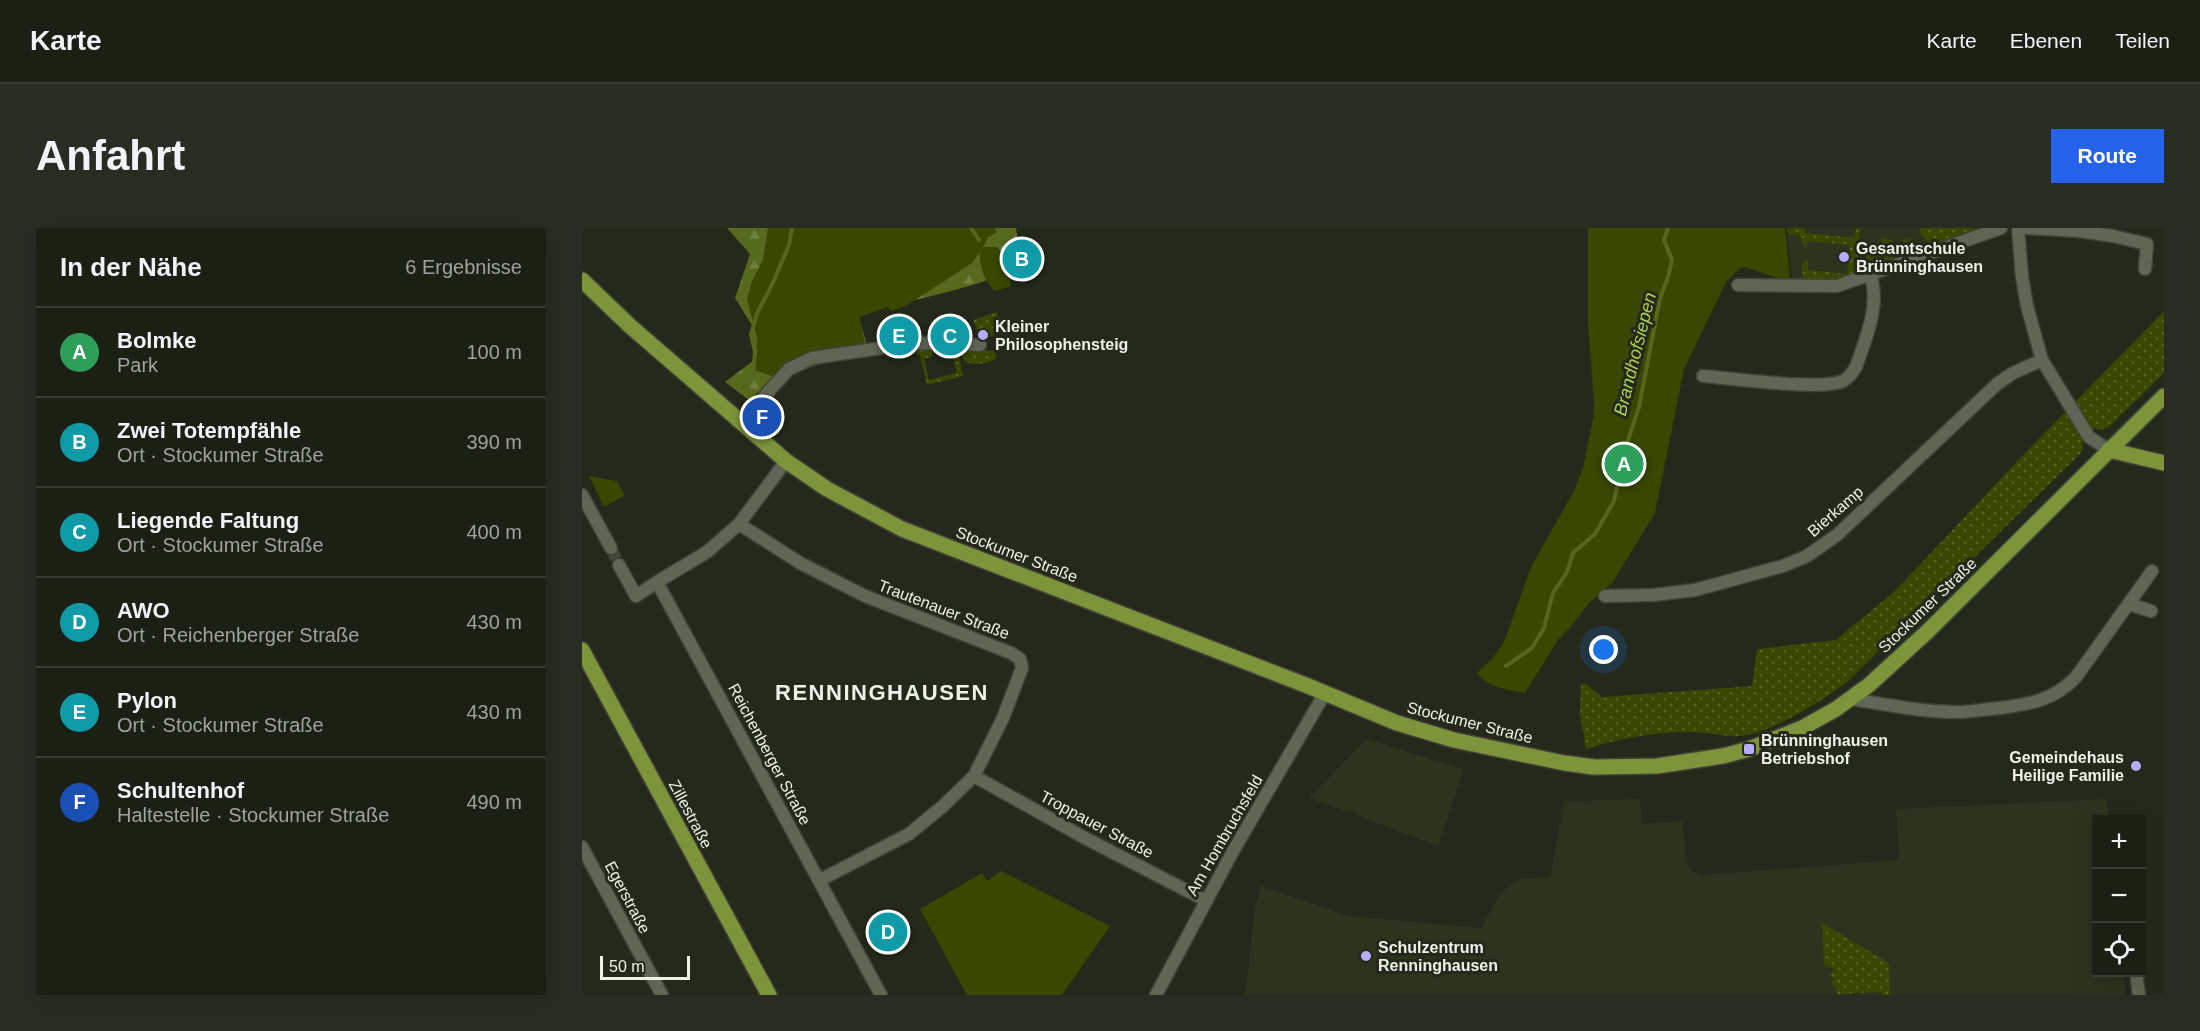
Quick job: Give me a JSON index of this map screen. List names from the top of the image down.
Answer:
{
  "streets": {
    "main road": ["Stockumer Straße", "Zillestraße"],
    "street": [
      "Bierkamp",
      "Trautenauer Straße",
      "Reichenberger Straße",
      "Troppauer Straße",
      "Am Hombruchsfeld",
      "Egerstraße"
    ]
  },
  "crossings": [
    ["Stockumer Straße", "Am Hombruchsfeld"],
    ["Trautenauer Straße", "Reichenberger Straße"],
    ["Trautenauer Straße", "Troppauer Straße"],
    ["Troppauer Straße", "Am Hombruchsfeld"]
  ],
  "districts": ["RENNINGHAUSEN"],
  "water": ["Brandhofsiepen"],
  "places": {
    "other": [
      "Gesamtschule Brünninghausen",
      "Kleiner Philosophensteig",
      "Gemeindehaus Heilige Familie",
      "Schulzentrum Renninghausen"
    ],
    "transit": ["Brünninghausen Betriebshof"]
  },
  "scale_bar": "50 m",
  "page": {
    "header": "Karte",
    "nav": ["Karte", "Ebenen", "Teilen"],
    "buttons": "Route",
    "title": "Anfahrt",
    "heading": ["In der Nähe", "6 Ergebnisse"],
    "pins": [
      "B",
      "C",
      "E",
      "F",
      "A",
      "D"
    ],
    "list": [
      {
        "mark": "A",
        "name": "Bolmke",
        "note": "Park",
        "value": "100 m"
      },
      {
        "mark": "B",
        "name": "Zwei Totempfähle",
        "note": "Ort · Stockumer Straße",
        "value": "390 m"
      },
      {
        "mark": "C",
        "name": "Liegende Faltung",
        "note": "Ort · Stockumer Straße",
        "value": "400 m"
      },
      {
        "mark": "D",
        "name": "AWO",
        "note": "Ort · Reichenberger Straße",
        "value": "430 m"
      },
      {
        "mark": "E",
        "name": "Pylon",
        "note": "Ort · Stockumer Straße",
        "value": "430 m"
      },
      {
        "mark": "F",
        "name": "Schultenhof",
        "note": "Haltestelle · Stockumer Straße",
        "value": "490 m"
      }
    ],
    "map_buttons": ["+", "−"],
    "scale": "50 m"
  }
}
